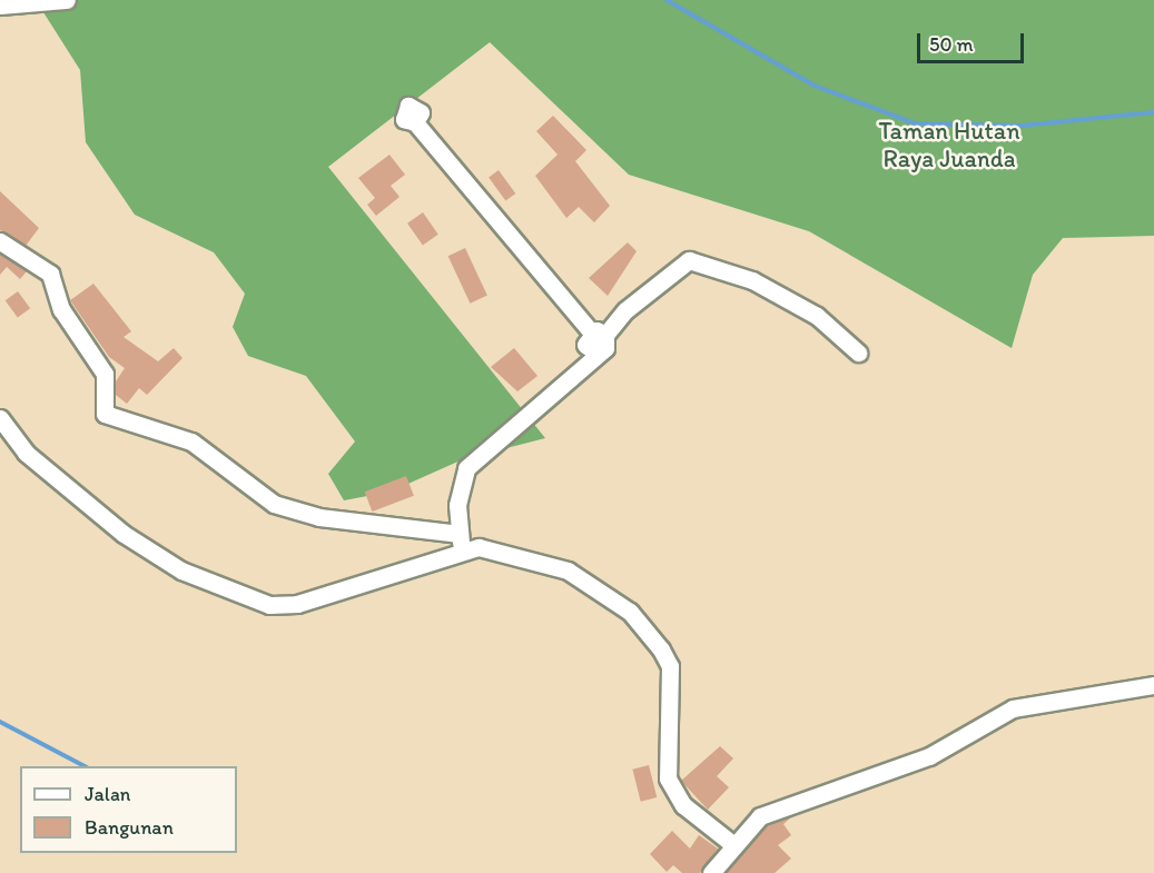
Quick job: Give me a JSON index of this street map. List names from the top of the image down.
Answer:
{
  "parks": ["Taman Hutan Raya Juanda"],
  "legend": ["Jalan", "Bangunan"],
  "scale_bar": "50 m"
}
